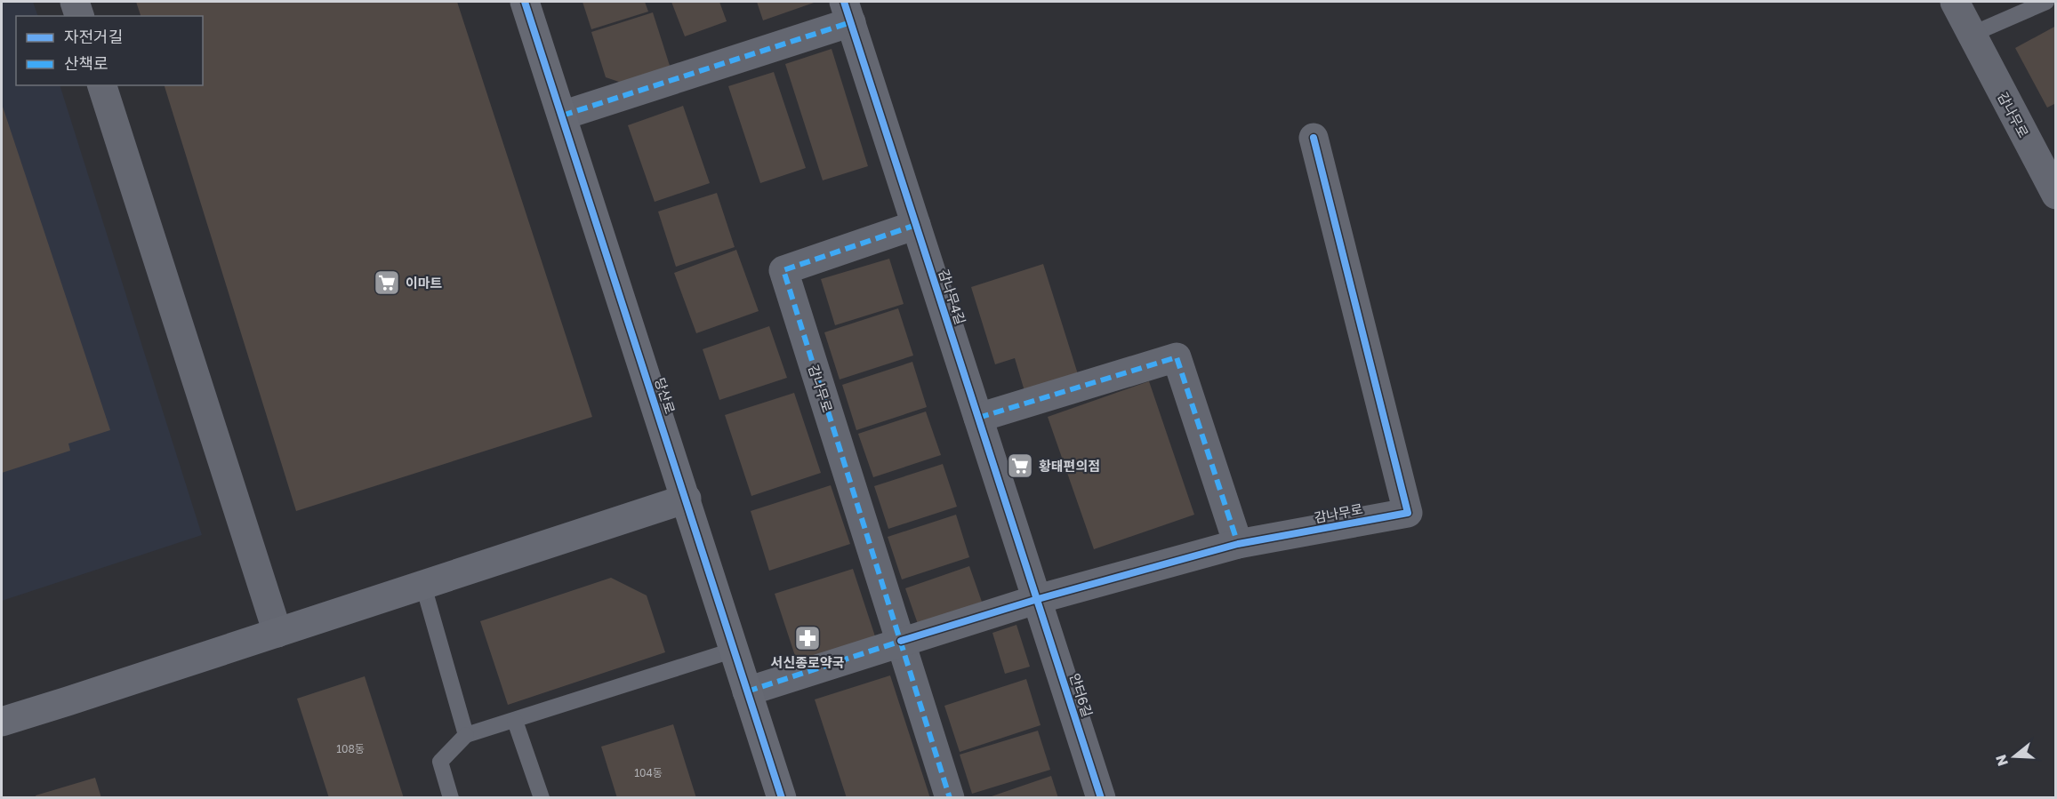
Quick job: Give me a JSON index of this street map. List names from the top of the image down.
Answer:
{
  "streets": {
    "street": [
      "감나무로",
      "감나무4길",
      "당산로",
      "안터6길"
    ]
  },
  "crossings": [
    ["감나무로", "감나무4길"],
    ["감나무로", "당산로"],
    ["감나무로", "안터6길"],
    ["감나무4길", "안터6길"]
  ],
  "places": {
    "supermarket": ["이마트", "황태편의점"],
    "pharmacy": ["서신종로약국"]
  },
  "house_numbers": ["108동", "104동"],
  "legend": ["자전거길", "산책로"],
  "north": "left"
}
